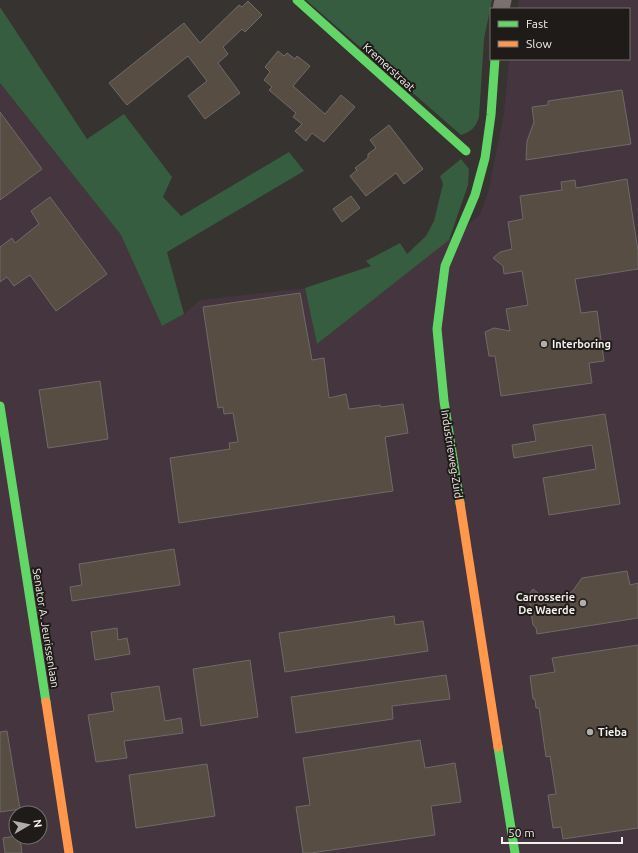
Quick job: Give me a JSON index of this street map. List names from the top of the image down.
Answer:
{
  "streets": {
    "street": ["Kremerstraat", "Industrieweg-Zuid", "Senator A. Jeurissenlaan"]
  },
  "places": ["Interboring", "Carrosserie De Waerde", "Tieba"],
  "legend": ["Fast", "Slow"],
  "scale_bar": "50 m",
  "north": "right"
}
